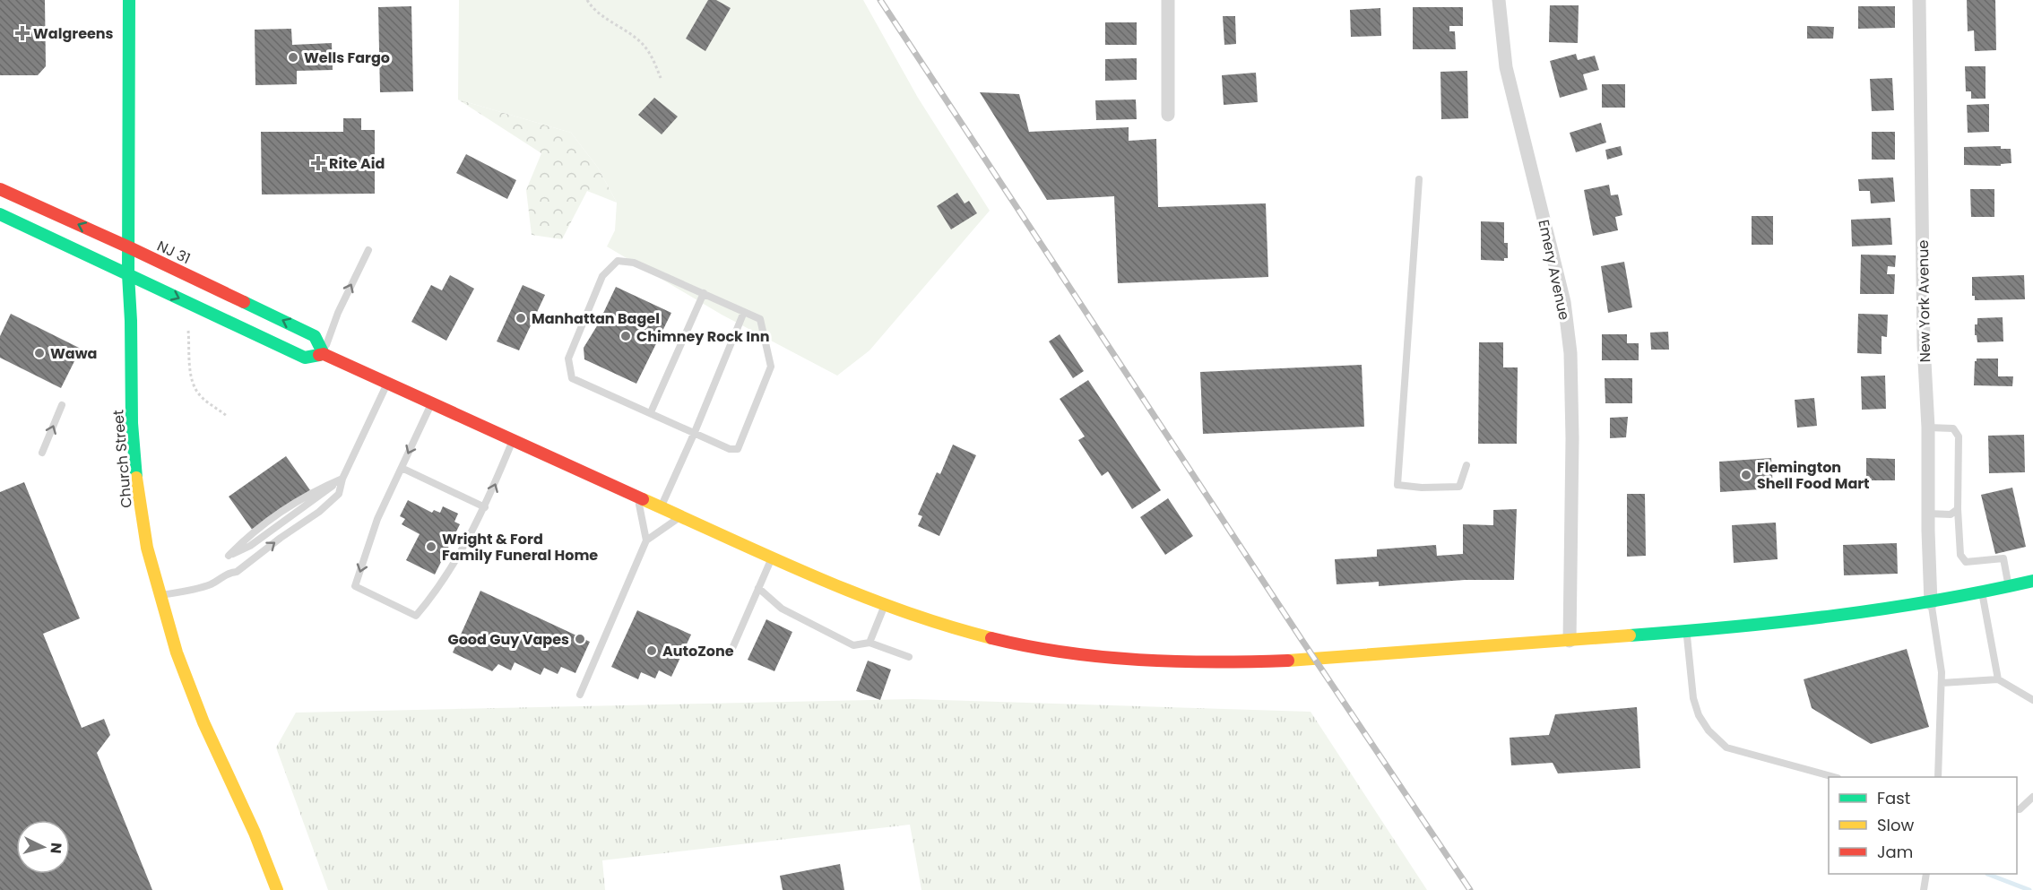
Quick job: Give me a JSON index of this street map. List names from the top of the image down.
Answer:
{
  "streets": {
    "main road": ["NJ 31", "Church Street"],
    "street": ["Emery Avenue", "New York Avenue"]
  },
  "crossings": [
    ["NJ 31", "Church Street"]
  ],
  "places": {
    "health": ["Walgreens", "Rite Aid"],
    "other": [
      "Wells Fargo",
      "Manhattan Bagel",
      "Chimney Rock Inn",
      "Wawa",
      "Flemington Shell Food Mart",
      "Wright & Ford Family Funeral Home",
      "Good Guy Vapes",
      "AutoZone"
    ]
  },
  "legend": ["Fast", "Slow", "Jam"],
  "north": "right"
}
